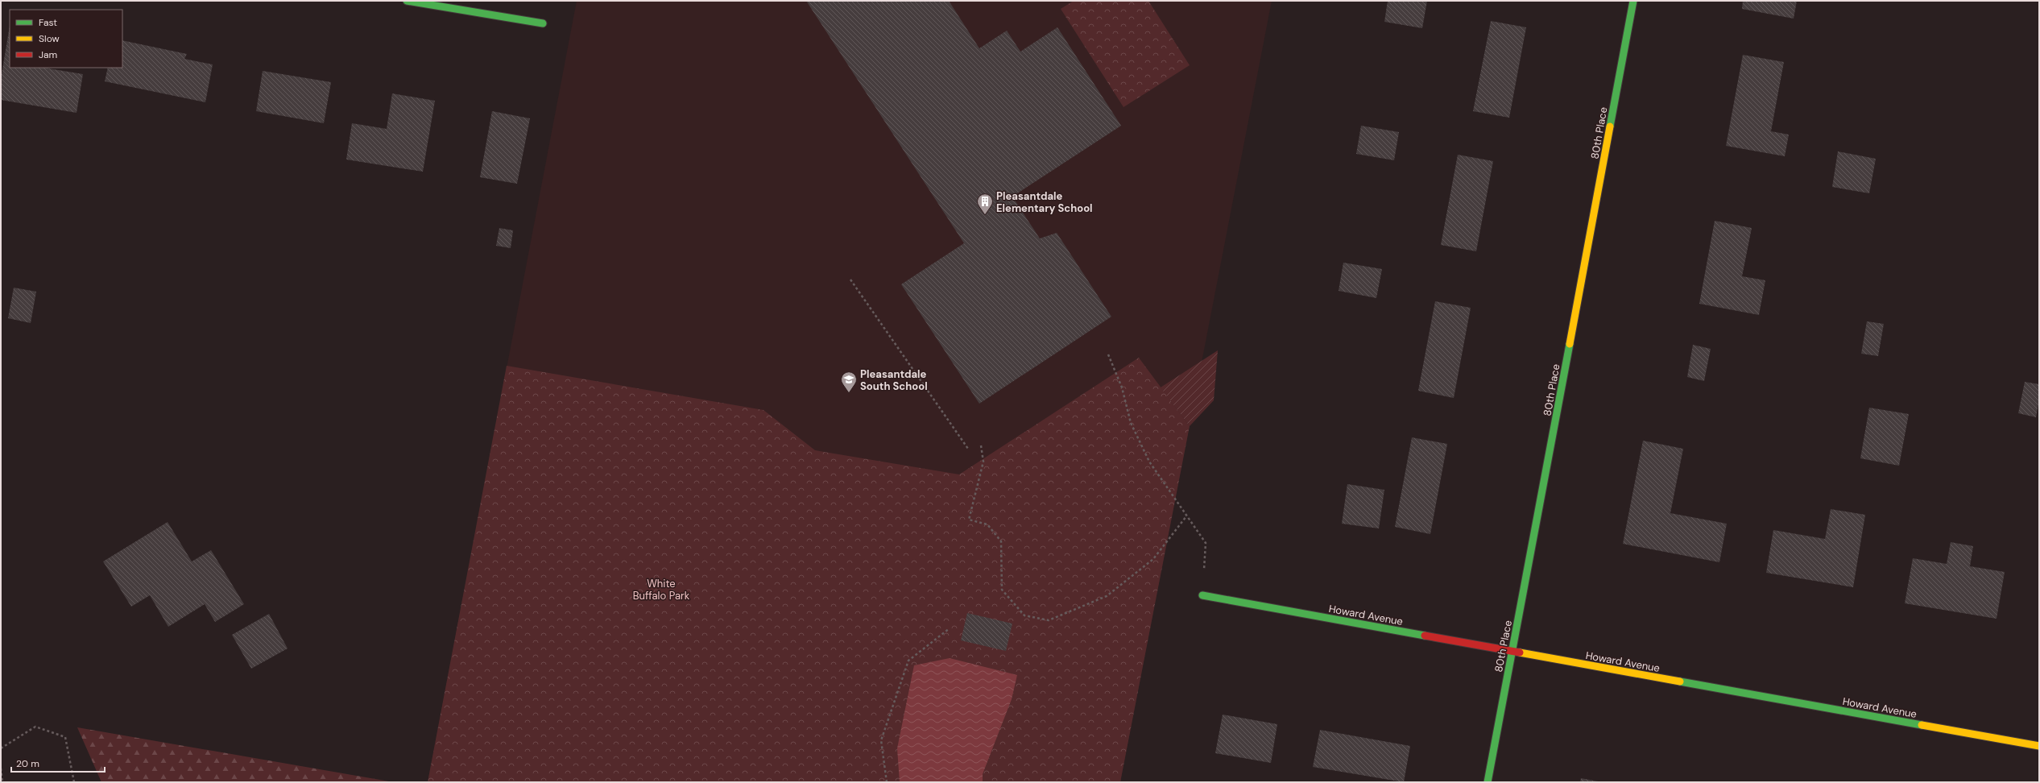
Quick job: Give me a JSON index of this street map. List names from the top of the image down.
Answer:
{
  "streets": {
    "street": ["80th Place", "Howard Avenue"]
  },
  "crossings": [
    ["80th Place", "Howard Avenue"]
  ],
  "parks": ["White Buffalo Park"],
  "places": {
    "building": ["Pleasantdale Elementary School"],
    "school or university": ["Pleasantdale South School"]
  },
  "legend": ["Fast", "Slow", "Jam"],
  "scale_bar": "20 m"
}
